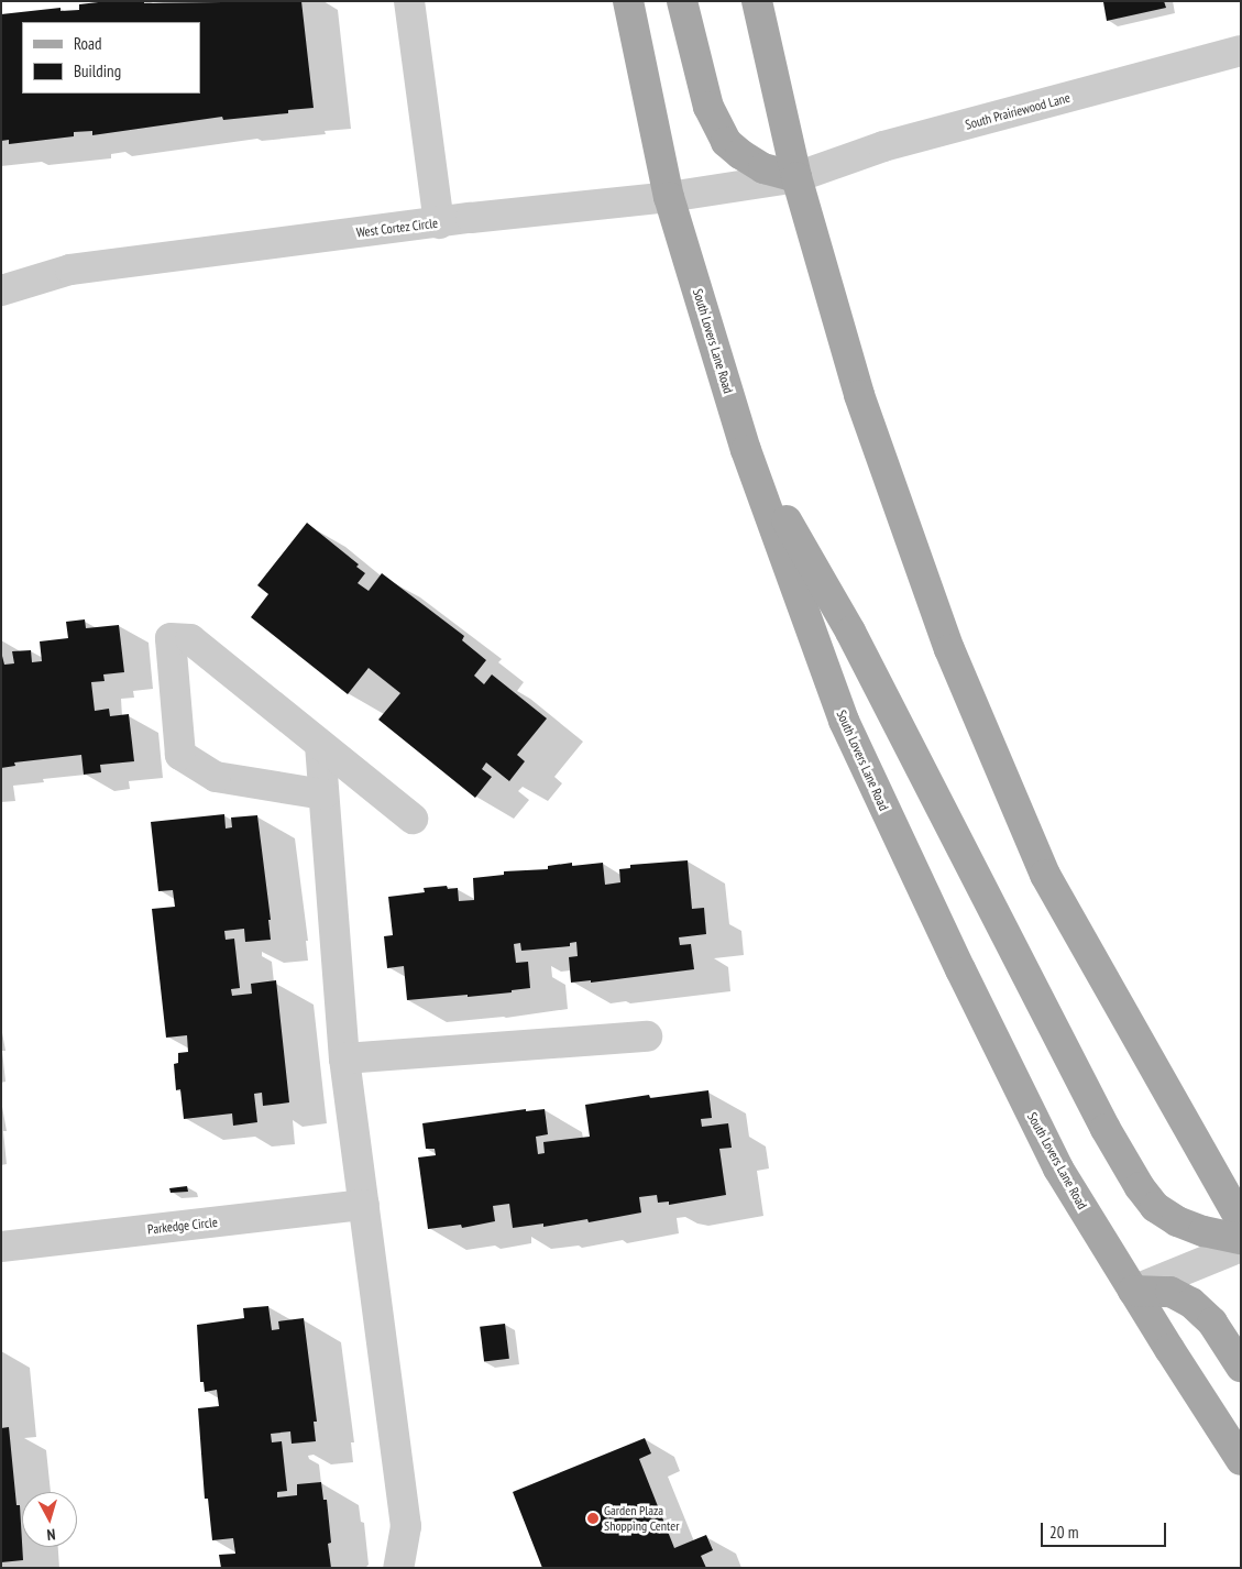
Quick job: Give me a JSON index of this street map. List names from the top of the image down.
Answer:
{
  "streets": {
    "main road": ["South Lovers Lane Road"],
    "street": ["South Prairiewood Lane", "West Cortez Circle", "Parkedge Circle"]
  },
  "crossings": [
    ["South Prairiewood Lane", "West Cortez Circle"],
    ["West Cortez Circle", "South Lovers Lane Road"]
  ],
  "places": ["Garden Plaza Shopping Center"],
  "legend": ["Road", "Building"],
  "scale_bar": "20 m",
  "north": "bottom"
}
